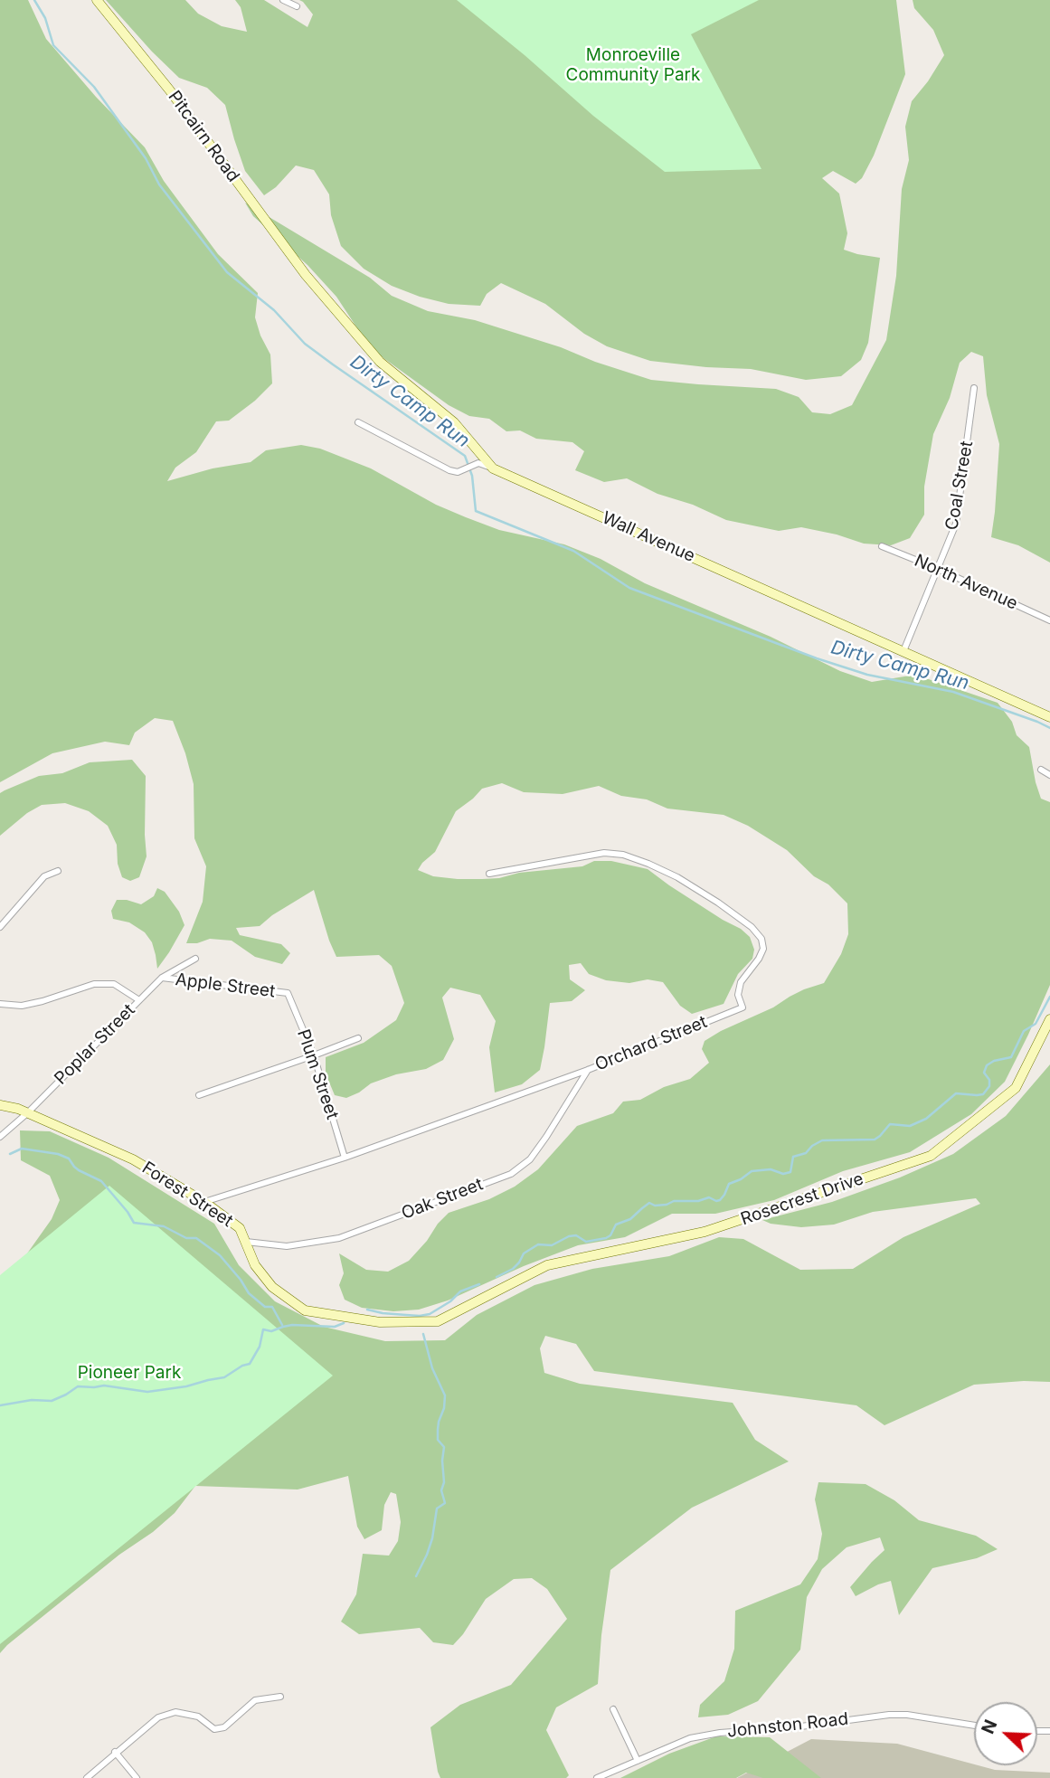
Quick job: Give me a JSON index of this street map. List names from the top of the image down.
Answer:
{
  "streets": {
    "street": [
      "Pitcairn Road",
      "Coal Street",
      "Wall Avenue",
      "North Avenue",
      "Apple Street",
      "Orchard Street",
      "Poplar Street",
      "Plum Street",
      "Forest Street",
      "Oak Street",
      "Rosecrest Drive",
      "Johnston Road"
    ]
  },
  "crossings": [
    ["Pitcairn Road", "Wall Avenue"],
    ["Coal Street", "Wall Avenue"],
    ["Coal Street", "North Avenue"],
    ["Apple Street", "Poplar Street"],
    ["Apple Street", "Plum Street"],
    ["Orchard Street", "Plum Street"],
    ["Orchard Street", "Forest Street"],
    ["Orchard Street", "Oak Street"],
    ["Poplar Street", "Forest Street"],
    ["Forest Street", "Oak Street"],
    ["Forest Street", "Rosecrest Drive"]
  ],
  "water": ["Dirty Camp Run"],
  "parks": ["Monroeville Community Park", "Pioneer Park"],
  "north": "top left"
}
